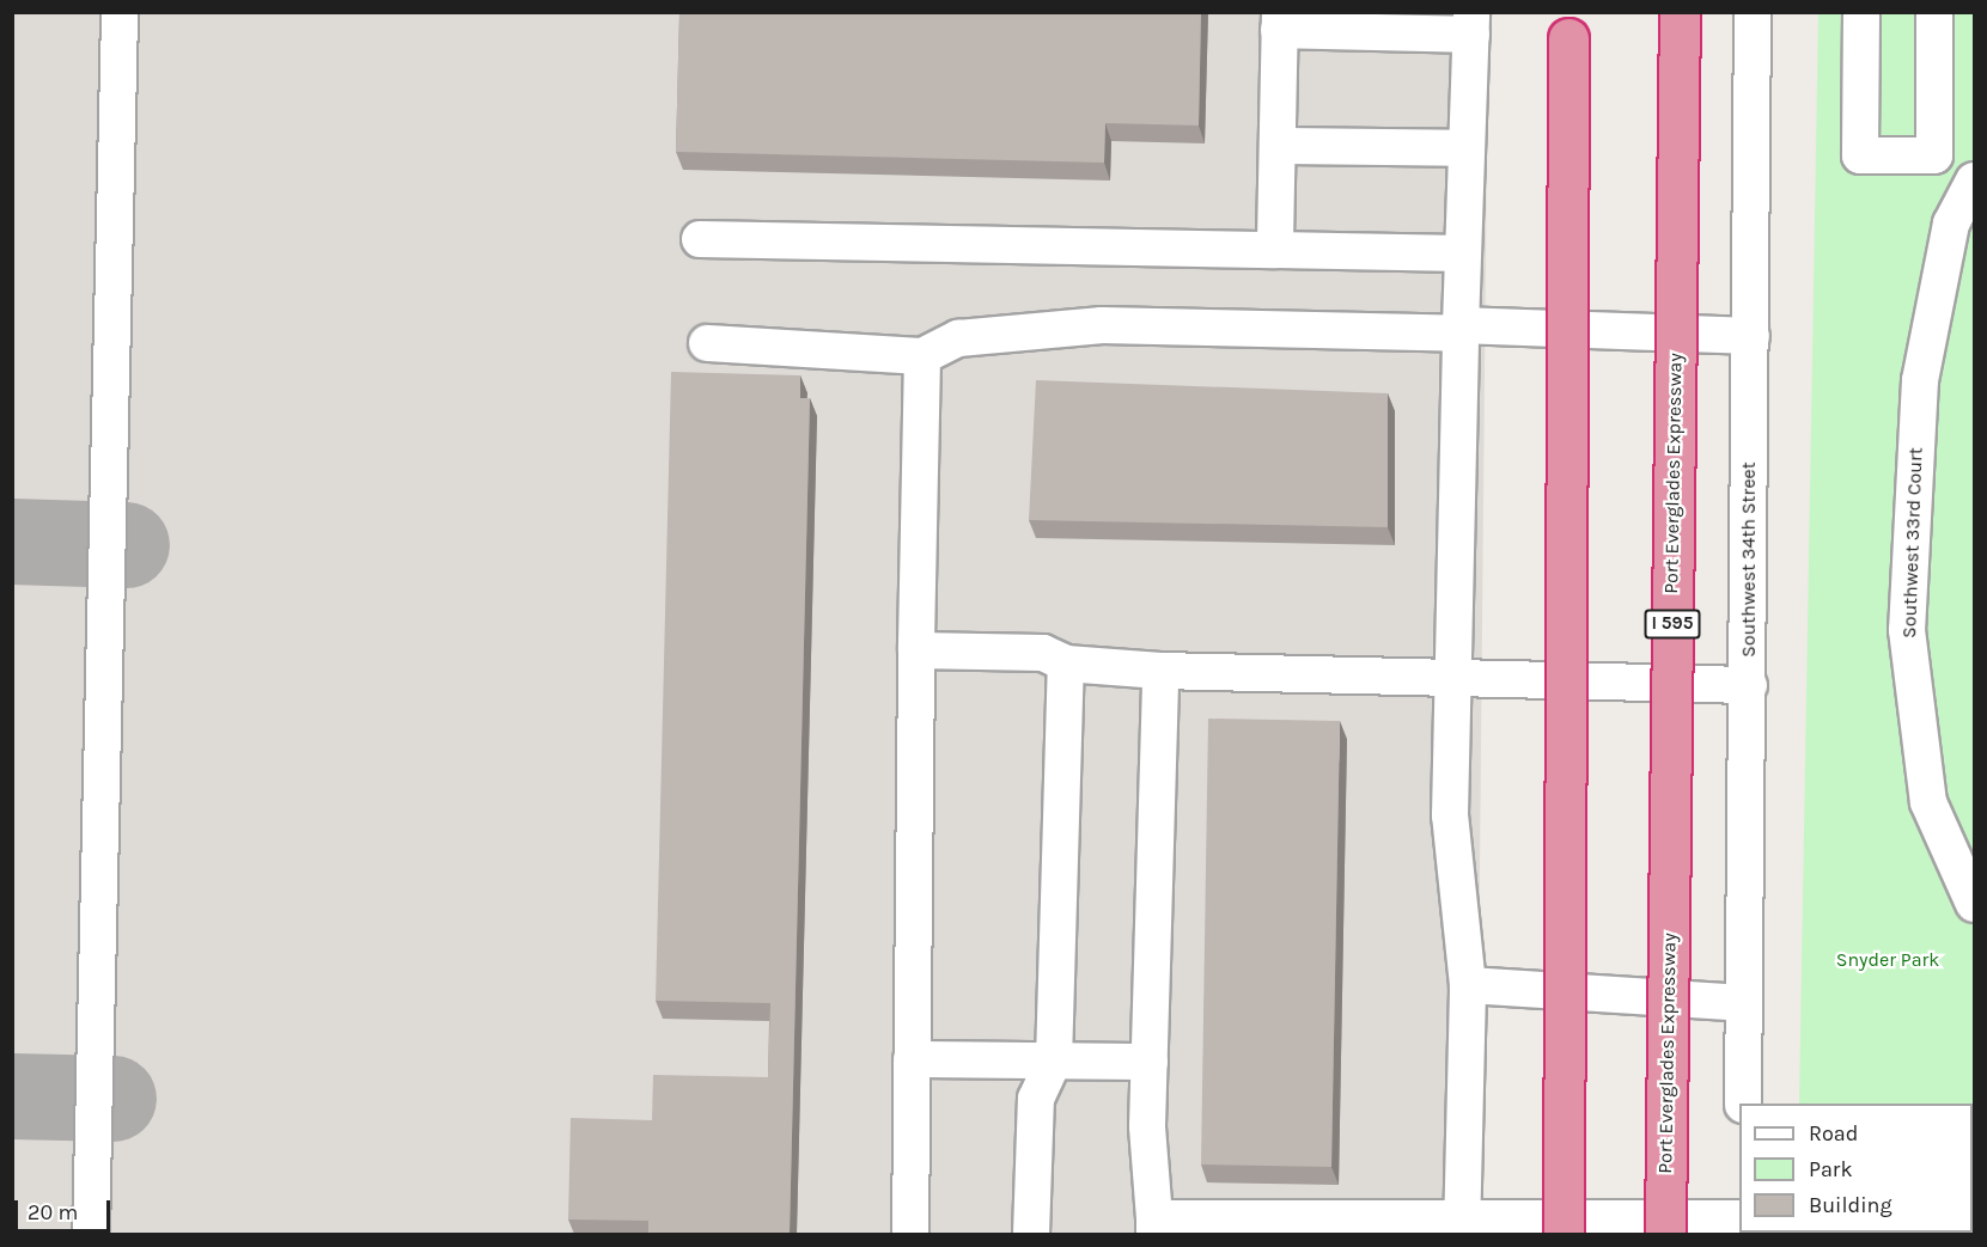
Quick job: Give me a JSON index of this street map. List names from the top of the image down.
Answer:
{
  "streets": {
    "highway": ["Port Everglades Expressway", "I 595"],
    "street": ["Southwest 33rd Court", "Southwest 34th Street"]
  },
  "parks": ["Snyder Park"],
  "legend": ["Road", "Park", "Building"],
  "scale_bar": "20 m"
}
